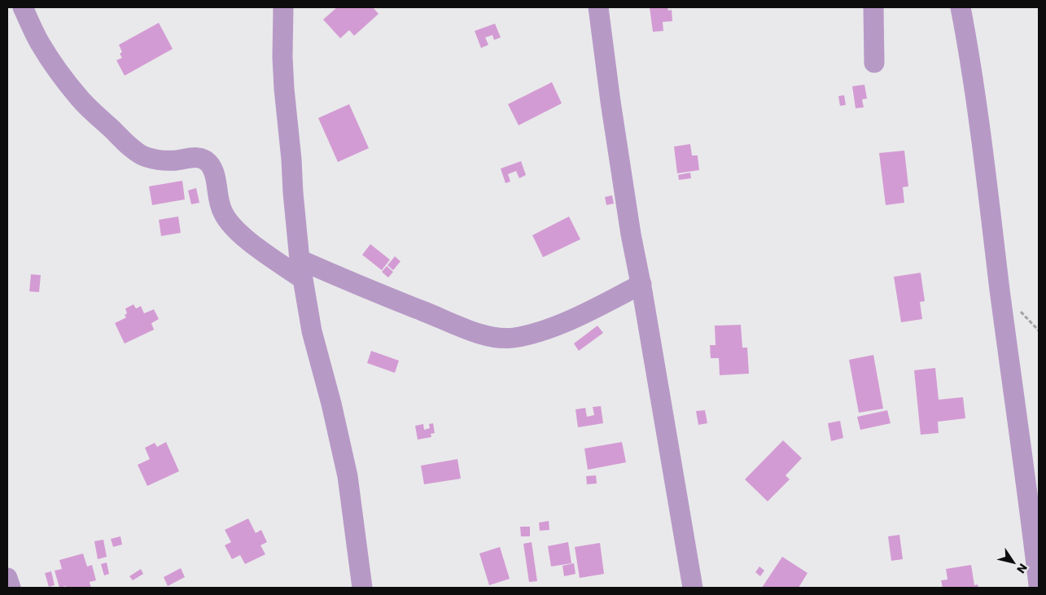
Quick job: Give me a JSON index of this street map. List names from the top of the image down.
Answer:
{
  "north": "bottom right"
}
